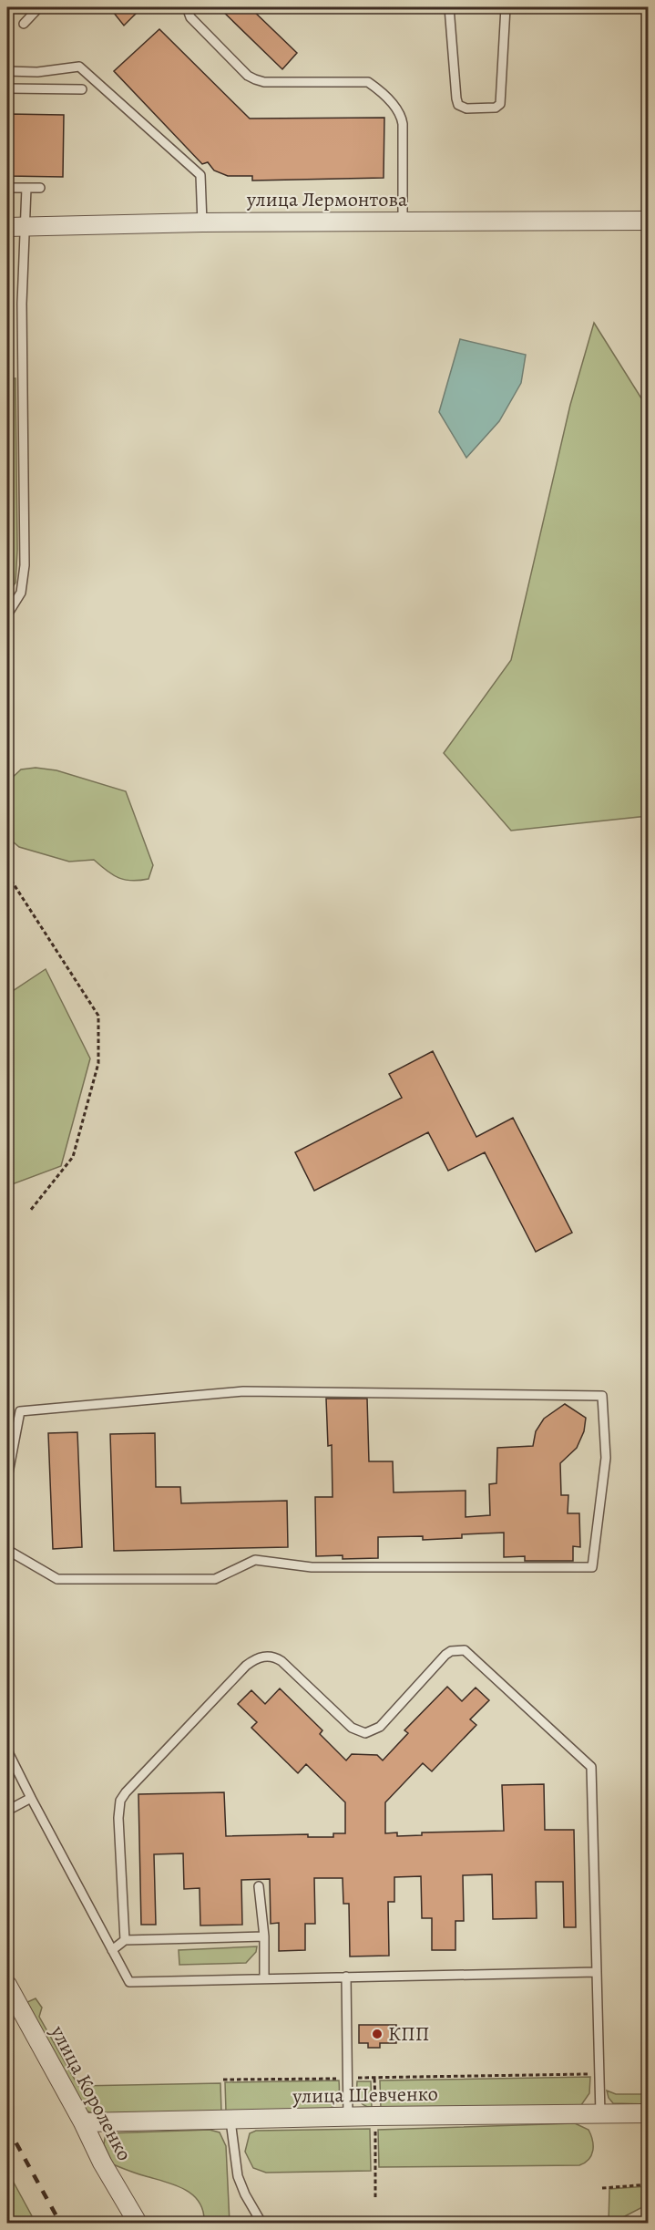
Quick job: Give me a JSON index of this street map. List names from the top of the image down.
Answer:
{
  "streets": {
    "street": ["улица Лермонтова", "улица Короленко", "улица Шевченко"]
  },
  "crossings": [
    ["улица Короленко", "улица Шевченко"]
  ],
  "places": ["КПП"]
}
